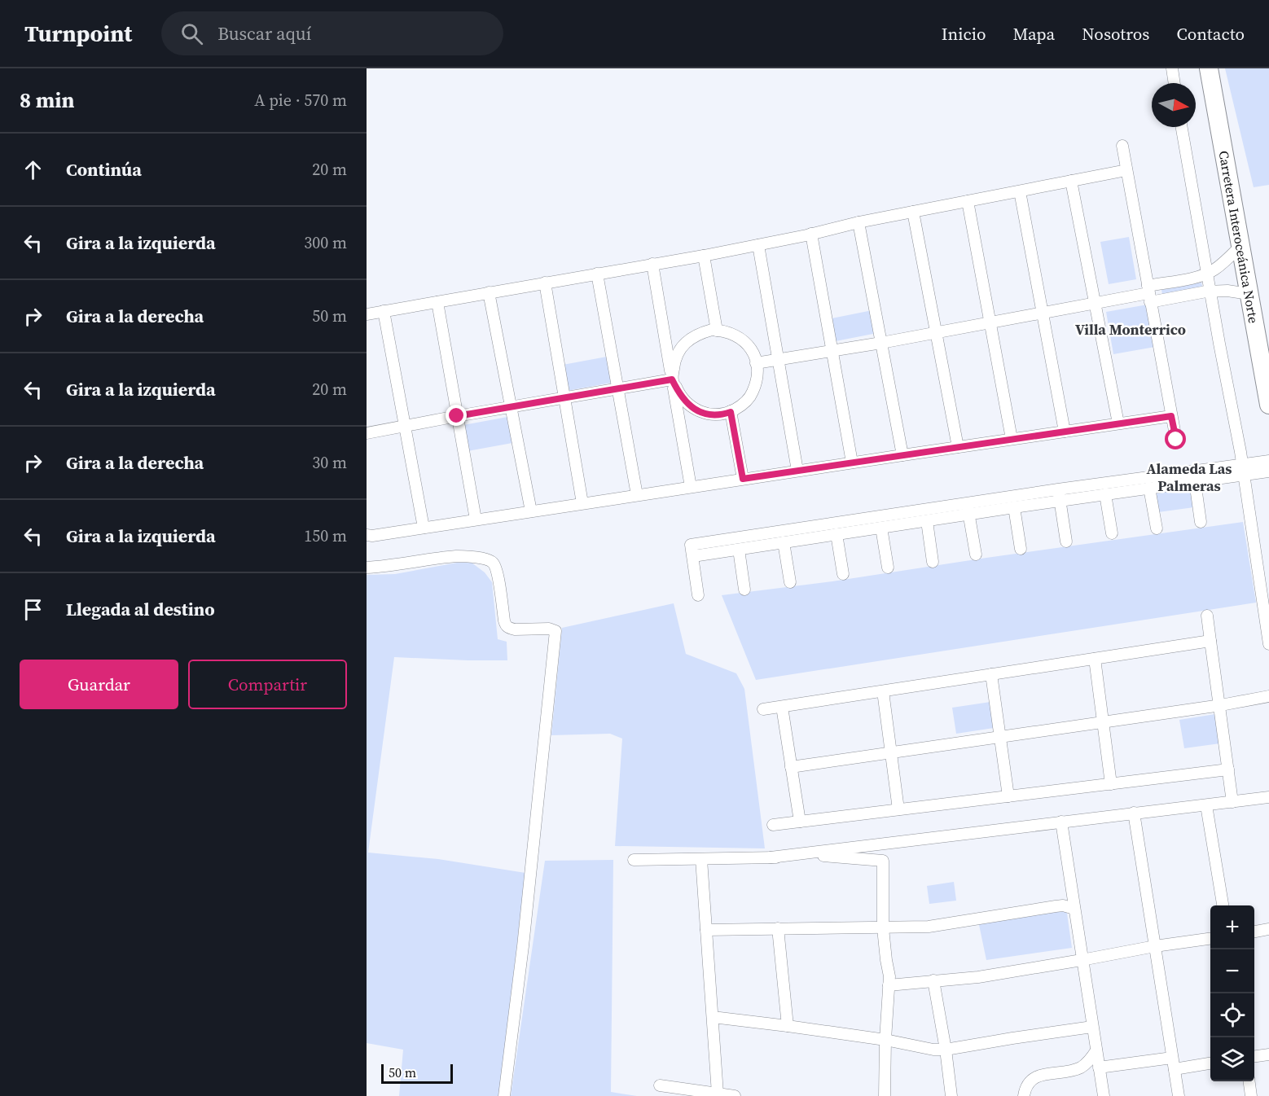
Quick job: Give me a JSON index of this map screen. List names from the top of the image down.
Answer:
{
  "streets": {
    "highway": ["Carretera Interoceánica Norte"]
  },
  "districts": ["Villa Monterrico", "Alameda Las Palmeras"],
  "scale_bar": "50 m",
  "north": "right",
  "page": {
    "header": "Turnpoint",
    "search": "Buscar aquí",
    "nav": [
      "Inicio",
      "Mapa",
      "Nosotros",
      "Contacto"
    ],
    "heading": ["8 min", "A pie · 570 m"],
    "list": [
      ["Continúa", "20 m"],
      ["Gira a la izquierda", "300 m"],
      ["Gira a la derecha", "50 m"],
      ["Gira a la izquierda", "20 m"],
      ["Gira a la derecha", "30 m"],
      ["Gira a la izquierda", "150 m"],
      "Llegada al destino"
    ],
    "buttons": ["Guardar", "Compartir"],
    "map_buttons": ["+", "−"],
    "scale": "50 m"
  }
}
